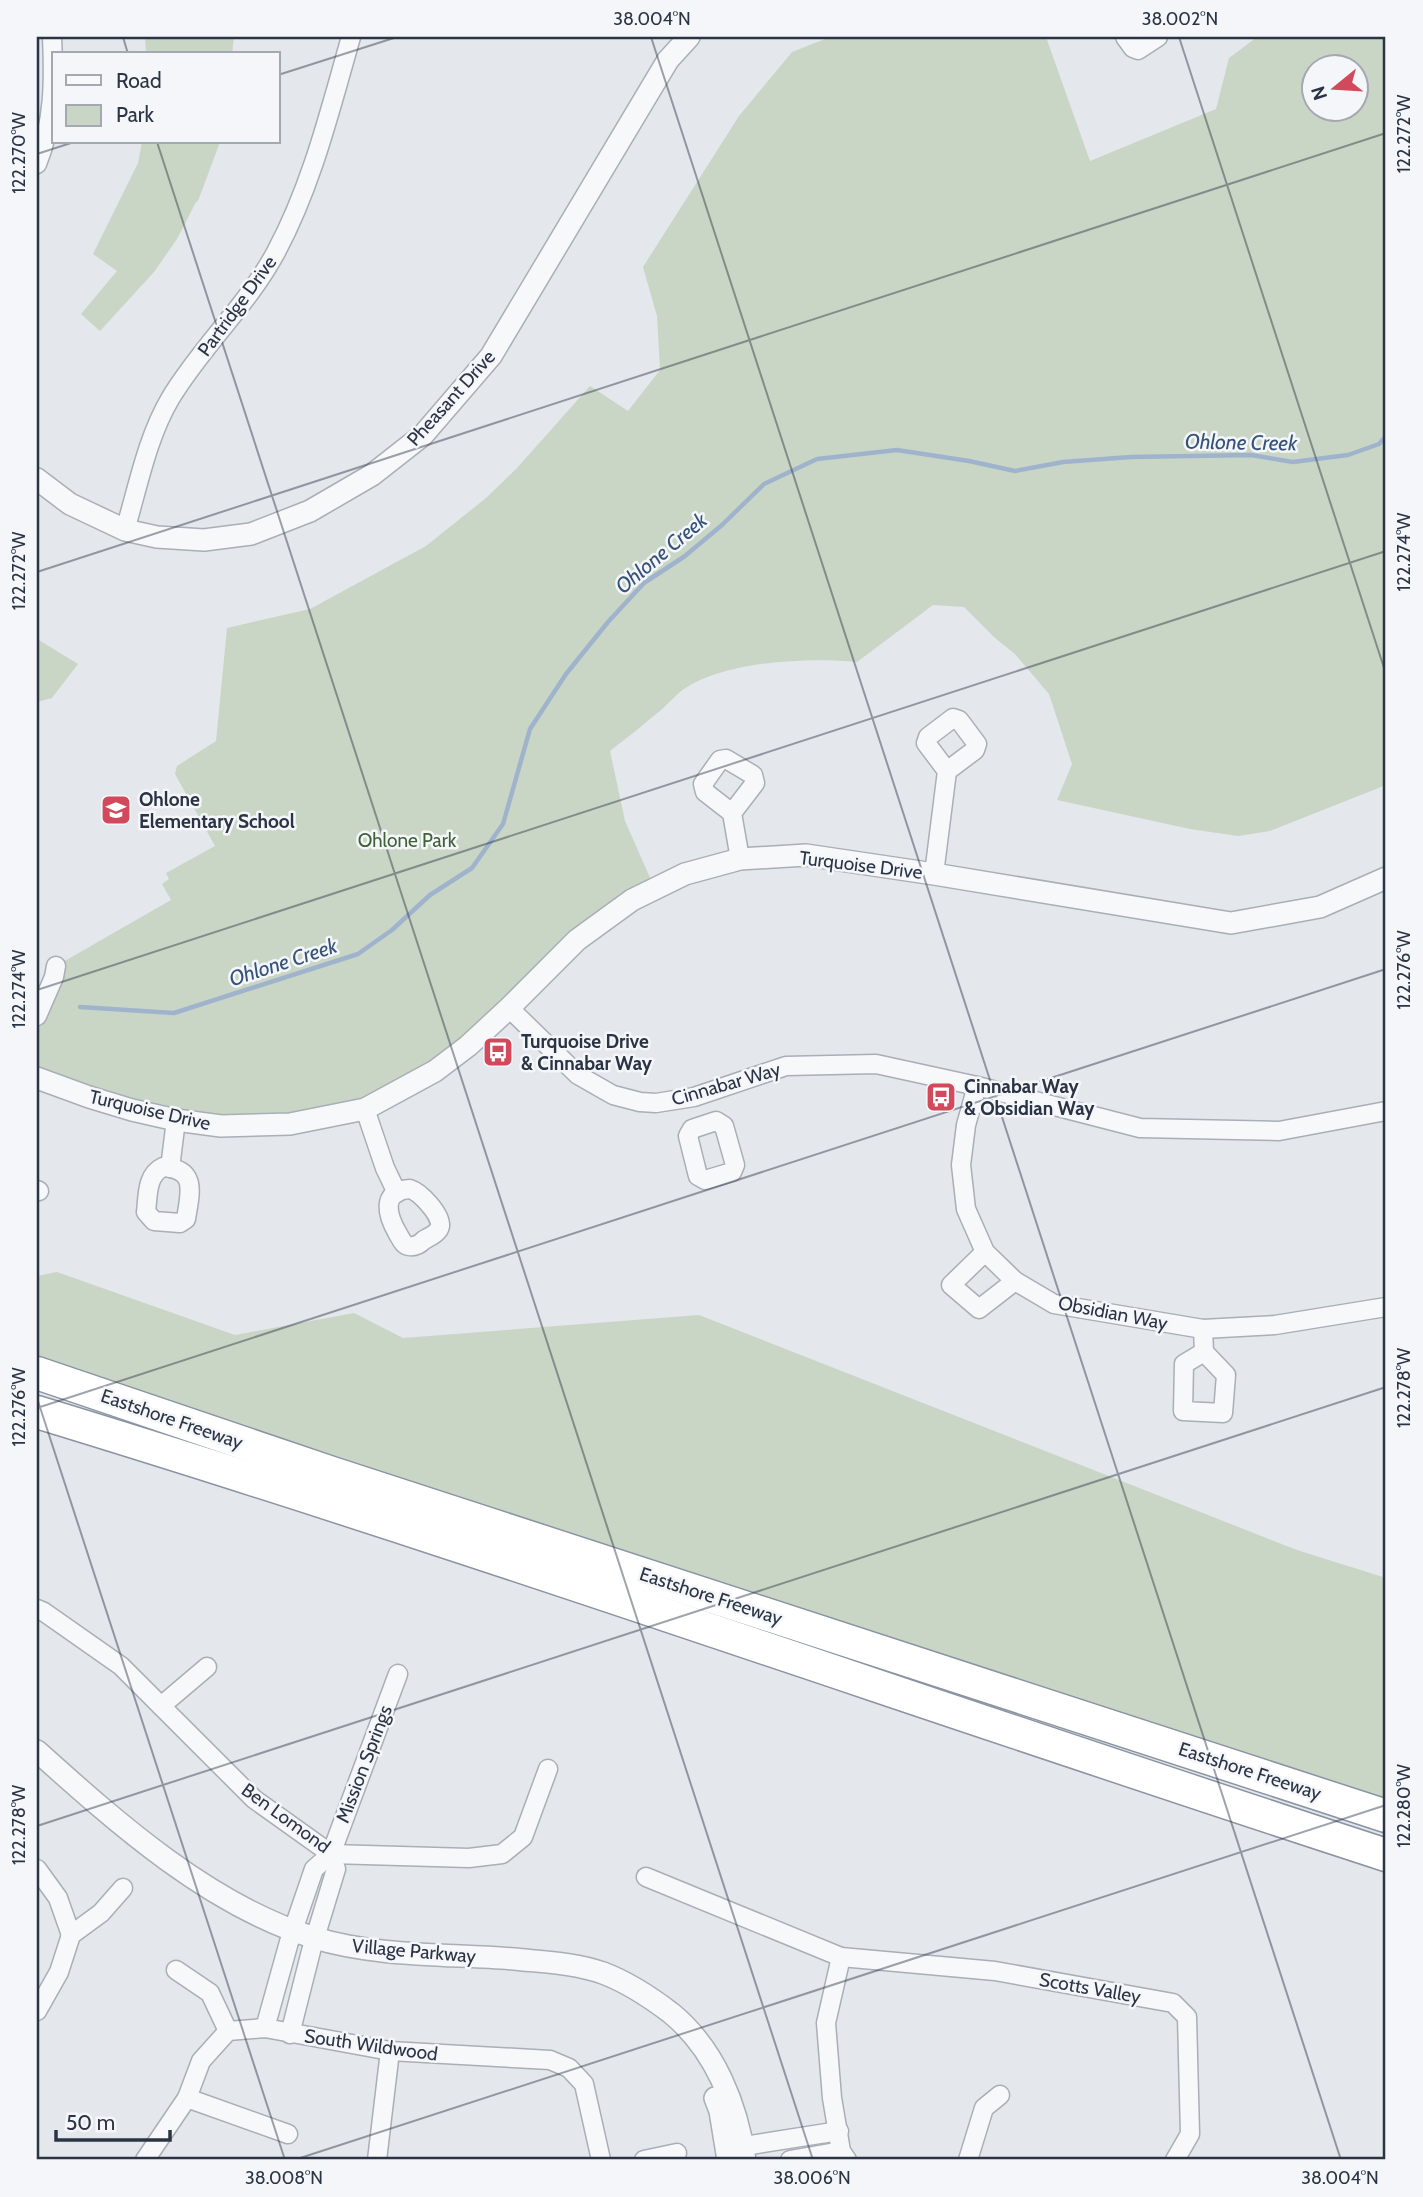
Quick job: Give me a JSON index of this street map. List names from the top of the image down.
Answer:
{
  "streets": {
    "highway": ["Eastshore Freeway"],
    "street": [
      "Partridge Drive",
      "Pheasant Drive",
      "Turquoise Drive",
      "Cinnabar Way",
      "Obsidian Way",
      "Mission Springs",
      "Ben Lomond",
      "Village Parkway",
      "Scotts Valley",
      "South Wildwood"
    ]
  },
  "crossings": [
    ["Partridge Drive", "Pheasant Drive"],
    ["Turquoise Drive", "Cinnabar Way"],
    ["Cinnabar Way", "Obsidian Way"],
    ["Mission Springs", "Ben Lomond"],
    ["Mission Springs", "Village Parkway"],
    ["Mission Springs", "South Wildwood"]
  ],
  "water": ["Ohlone Creek"],
  "parks": ["Ohlone Park"],
  "places": {
    "school or university": ["Ohlone Elementary School"],
    "bus stop": ["Turquoise Drive & Cinnabar Way", "Cinnabar Way & Obsidian Way"]
  },
  "legend": ["Road", "Park"],
  "scale_bar": "50 m",
  "north": "left",
  "coordinates": [
    "38.004°N",
    "38.002°N",
    "122.272°W",
    "122.270°W",
    "122.274°W",
    "122.276°W",
    "122.278°W",
    "122.280°W",
    "38.008°N",
    "38.006°N"
  ]
}
